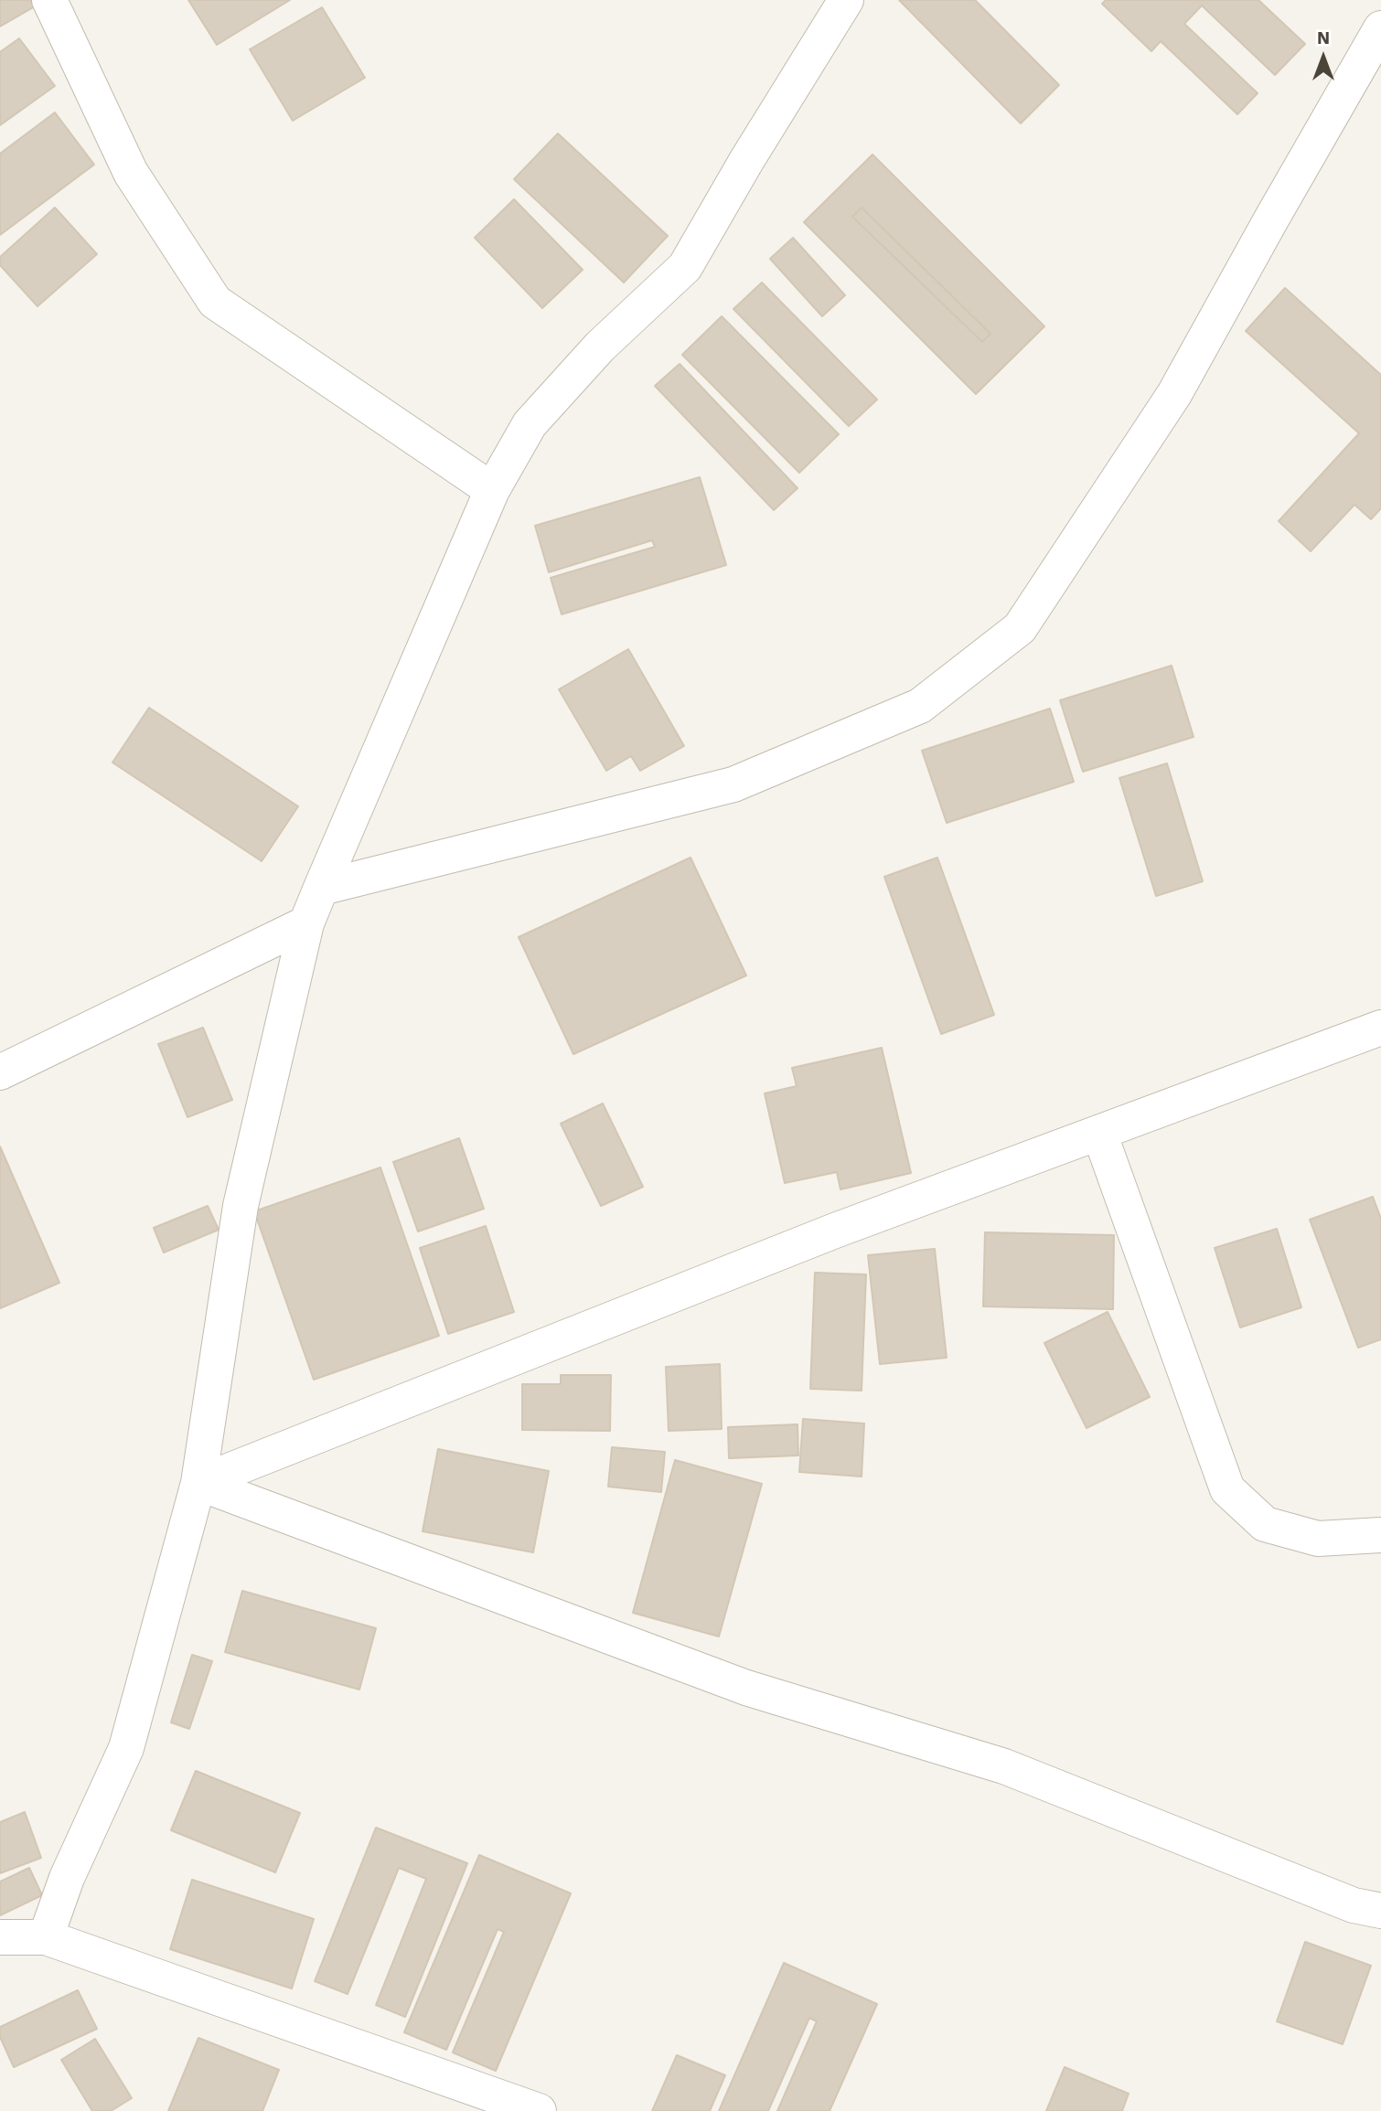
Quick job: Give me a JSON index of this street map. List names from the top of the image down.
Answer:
{
  "north": "top"
}
